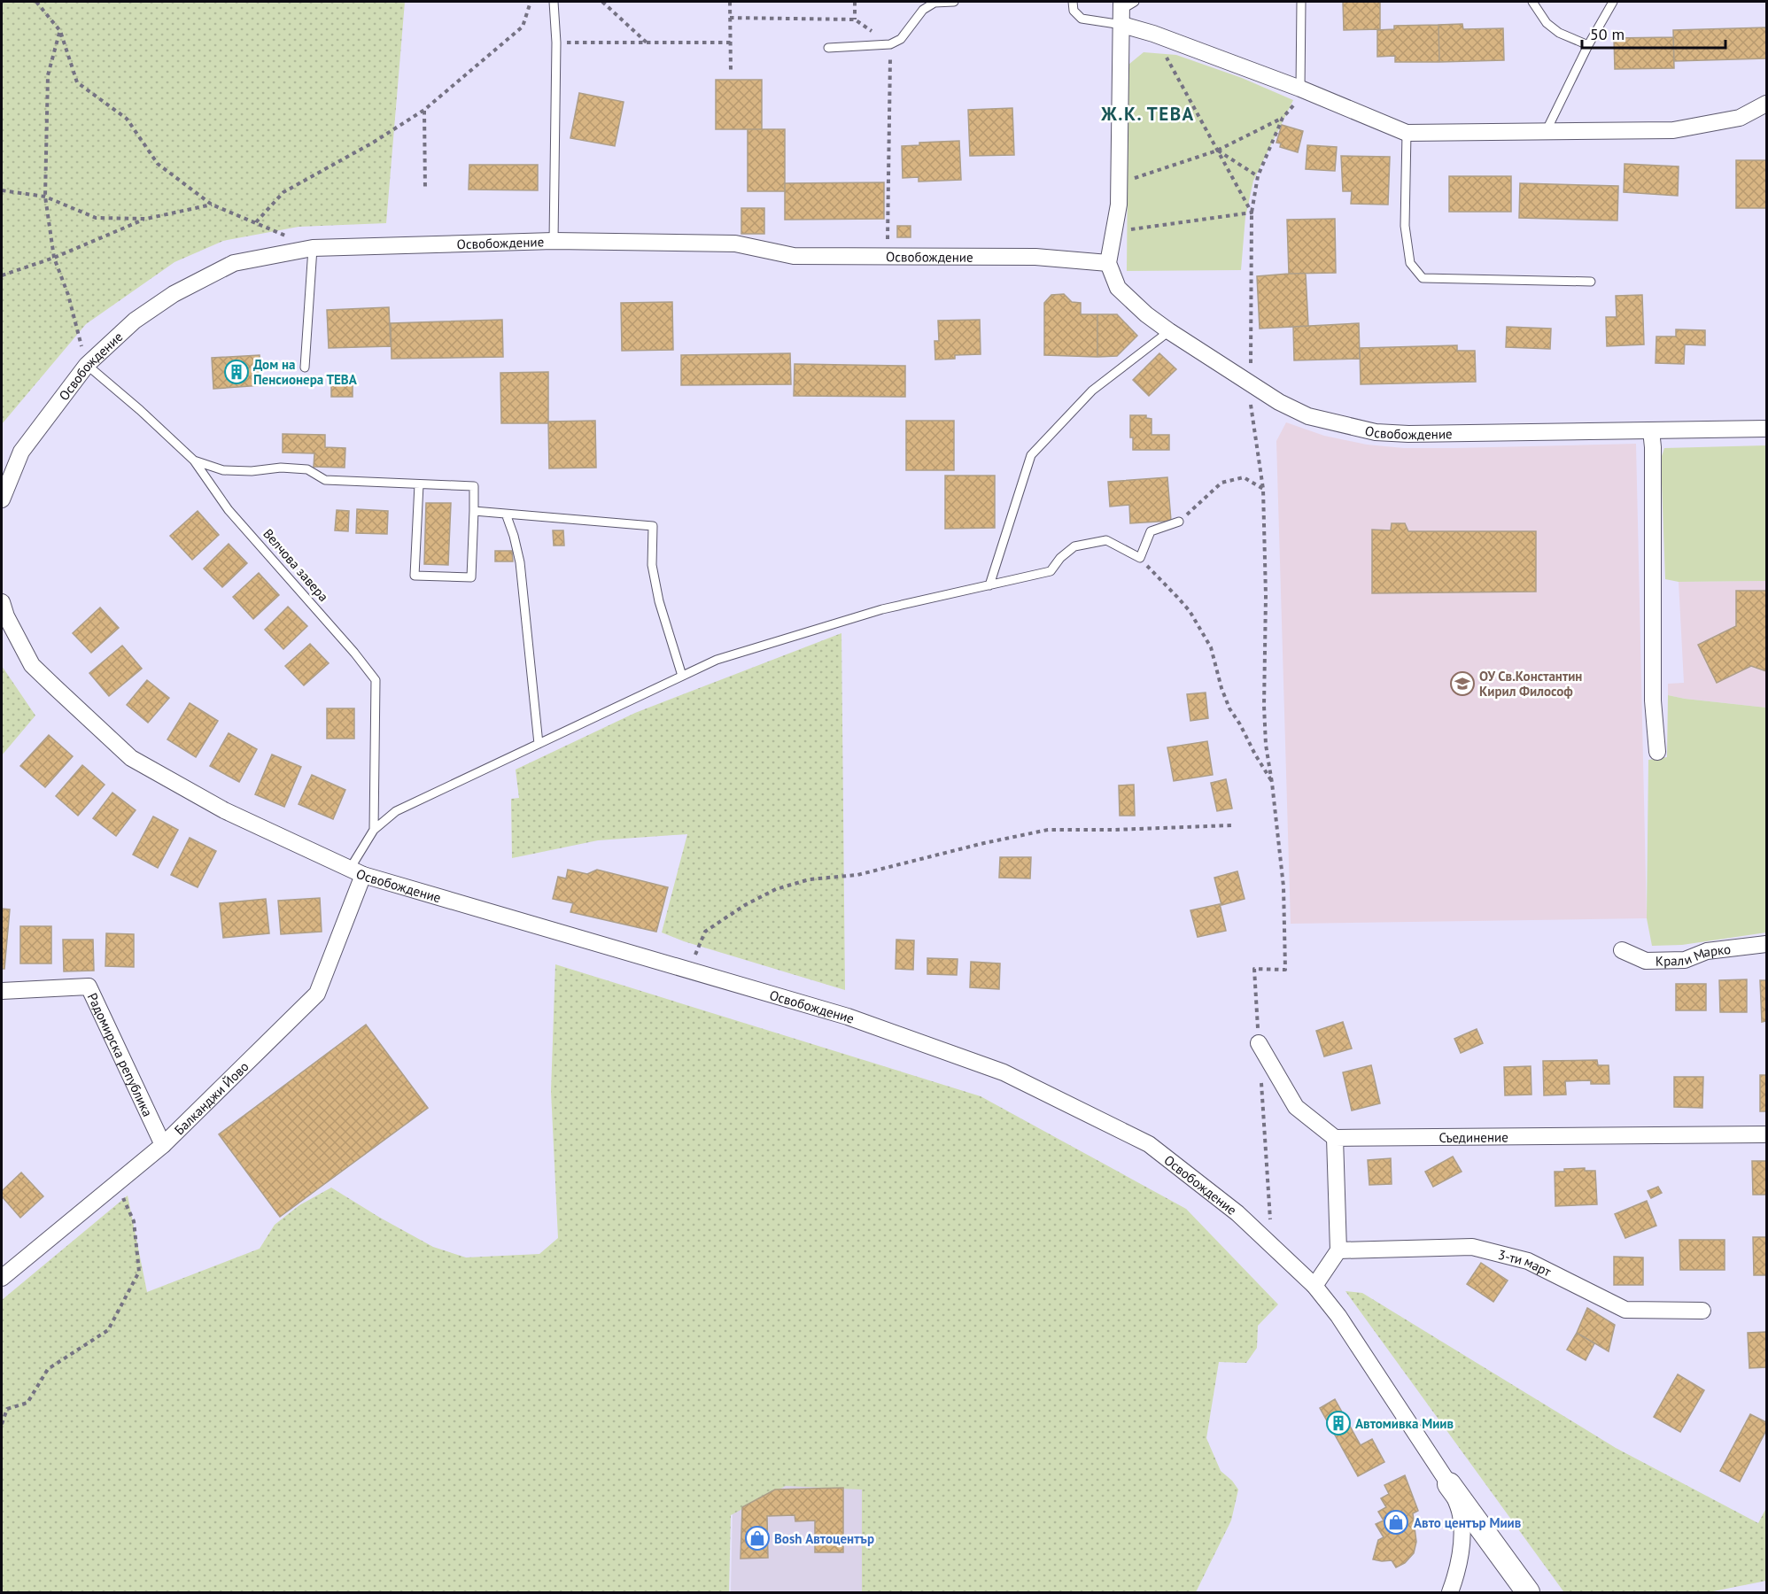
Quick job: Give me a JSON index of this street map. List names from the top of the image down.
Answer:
{
  "streets": {
    "street": [
      "Освобождение",
      "Крали Марко",
      "Радомирска република",
      "Балканджи Йово",
      "Съединение",
      "3-ти март"
    ],
    "lane": ["Велчова завера"]
  },
  "crossings": [
    ["Освобождение", "Велчова завера"],
    ["Освобождение", "Балканджи Йово"],
    ["Радомирска република", "Балканджи Йово"]
  ],
  "districts": ["Ж.К. ТЕВА"],
  "places": {
    "building": ["Дом на Пенсионера ТЕВА", "Автомивка Миив"],
    "school or university": ["ОУ Св.Константин Кирил Философ"],
    "shop": ["Авто център Миив", "Bosh Автоцентър"]
  },
  "scale_bar": "50 m"
}
